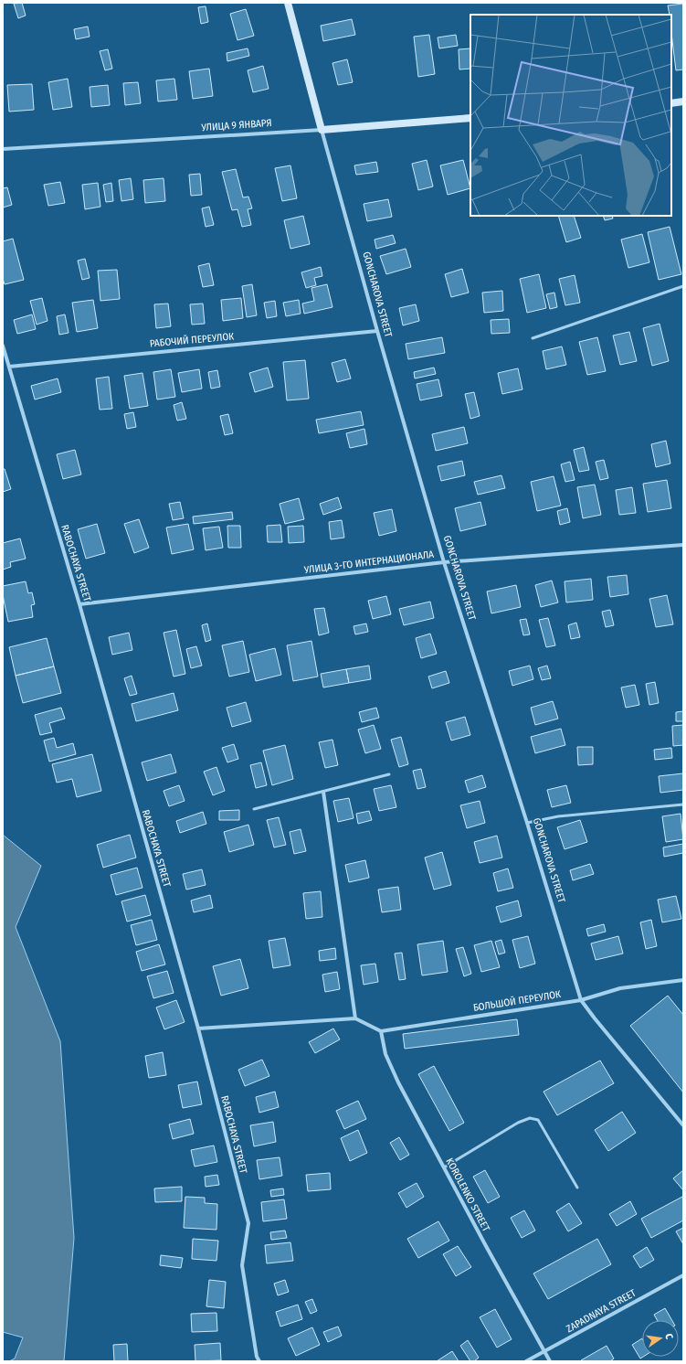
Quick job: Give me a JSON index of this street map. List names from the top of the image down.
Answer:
{
  "streets": {
    "street": [
      "УЛИЦА 9 ЯНВАРЯ",
      "GONCHAROVA STREET",
      "РАБОЧИЙ ПЕРЕУЛОК",
      "УЛИЦА 3-ГО ИНТЕРНАЦИОНАЛА",
      "RABOCHAYA STREET",
      "БОЛЬШОЙ ПЕРЕУЛОК",
      "KOROLENKO STREET",
      "ZAPADNAYA STREET"
    ]
  },
  "crossings": [
    ["УЛИЦА 9 ЯНВАРЯ", "GONCHAROVA STREET"],
    ["GONCHAROVA STREET", "РАБОЧИЙ ПЕРЕУЛОК"],
    ["GONCHAROVA STREET", "УЛИЦА 3-ГО ИНТЕРНАЦИОНАЛА"],
    ["GONCHAROVA STREET", "БОЛЬШОЙ ПЕРЕУЛОК"],
    ["РАБОЧИЙ ПЕРЕУЛОК", "RABOCHAYA STREET"],
    ["УЛИЦА 3-ГО ИНТЕРНАЦИОНАЛА", "RABOCHAYA STREET"],
    ["БОЛЬШОЙ ПЕРЕУЛОК", "KOROLENKO STREET"],
    ["KOROLENKO STREET", "ZAPADNAYA STREET"]
  ],
  "north": "right"
}
